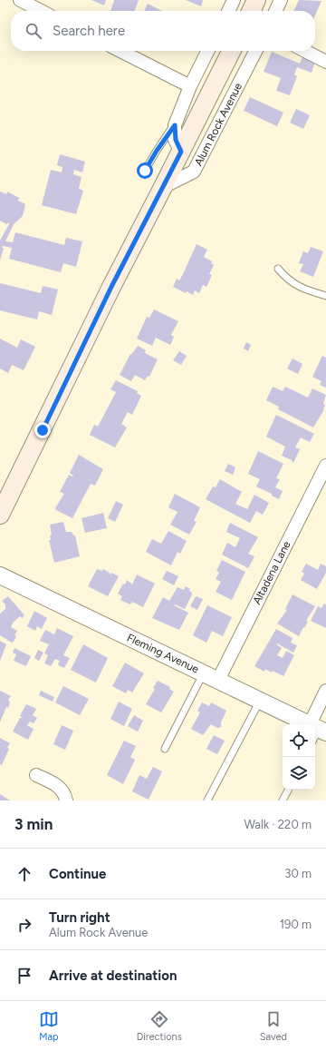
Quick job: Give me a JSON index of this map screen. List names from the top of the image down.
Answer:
{
  "streets": {
    "main road": ["Alum Rock Avenue"],
    "street": ["Altadena Lane", "Fleming Avenue"]
  },
  "crossings": [
    ["Altadena Lane", "Fleming Avenue"]
  ],
  "page": {
    "search": "Search here",
    "heading": ["3 min", "Walk · 220 m"],
    "list": [
      ["Continue", "30 m"],
      ["Turn right", "Alum Rock Avenue", "190 m"],
      "Arrive at destination"
    ],
    "nav": ["Map", "Directions", "Saved"]
  }
}
